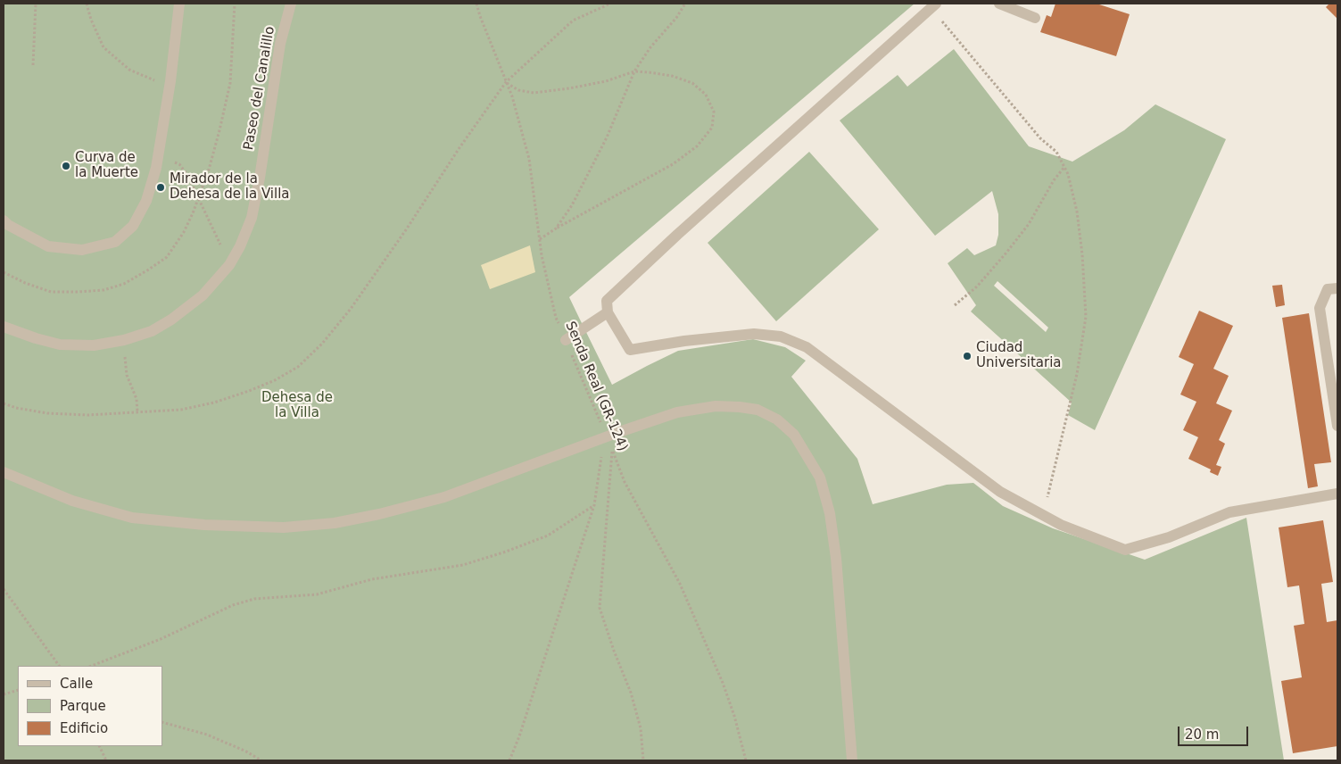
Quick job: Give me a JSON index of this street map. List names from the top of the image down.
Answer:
{
  "streets": {
    "street": ["Paseo del Canalillo"],
    "path": ["Senda Real (GR-124)"]
  },
  "parks": ["Dehesa de la Villa"],
  "places": ["Curva de la Muerte", "Mirador de la Dehesa de la Villa", "Ciudad Universitaria"],
  "legend": ["Calle", "Parque", "Edificio"],
  "scale_bar": "20 m"
}
